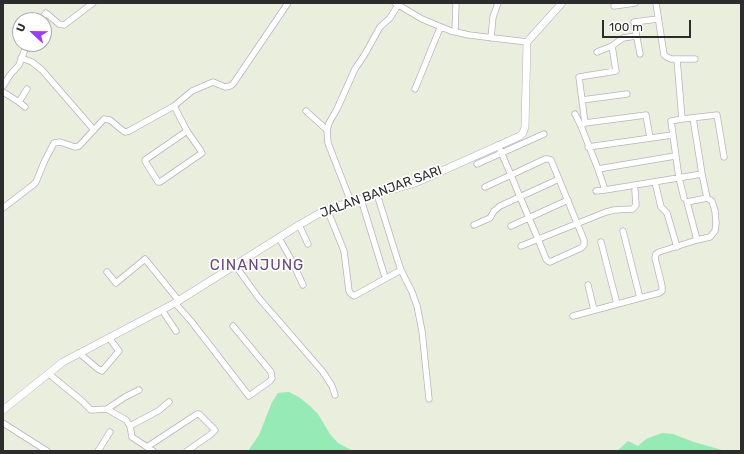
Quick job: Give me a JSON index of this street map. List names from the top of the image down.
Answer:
{
  "streets": {
    "street": ["JALAN BANJAR SARI"]
  },
  "districts": ["CINANJUNG"],
  "scale_bar": "100 m",
  "north": "left"
}
